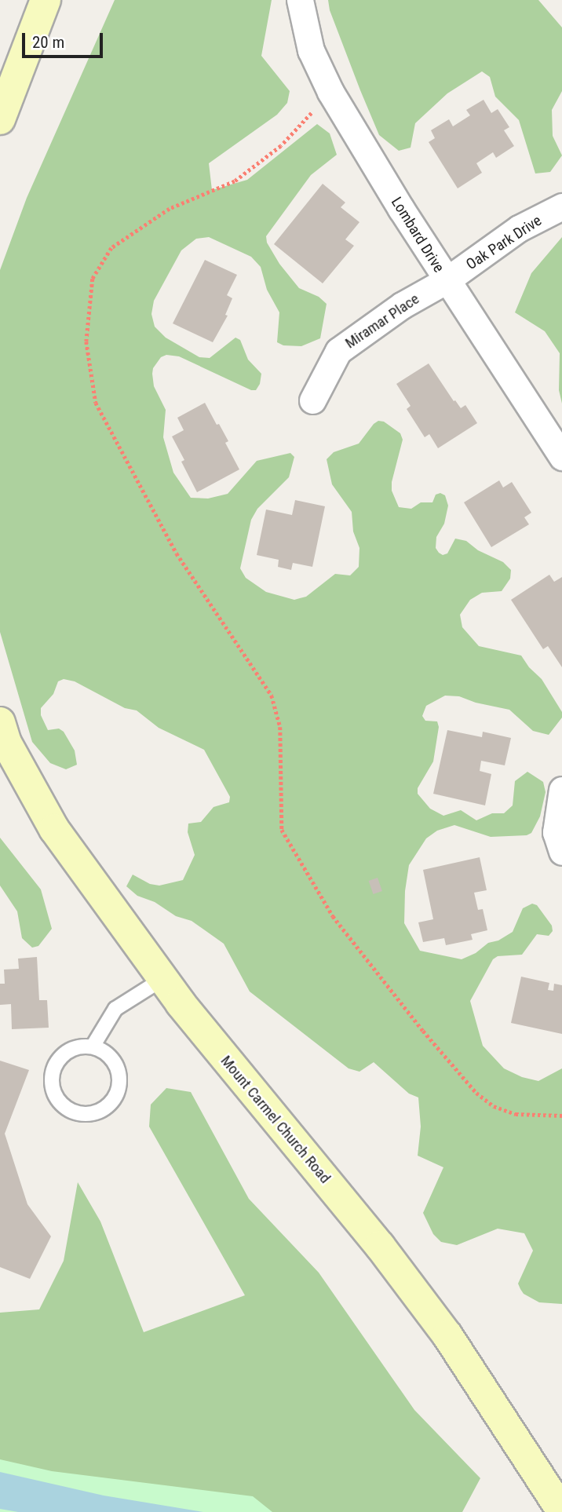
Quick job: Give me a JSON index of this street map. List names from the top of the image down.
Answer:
{
  "streets": {
    "main road": ["Mount Carmel Church Road"],
    "street": ["Lombard Drive", "Oak Park Drive", "Miramar Place"]
  },
  "crossings": [
    ["Lombard Drive", "Oak Park Drive"],
    ["Lombard Drive", "Miramar Place"],
    ["Oak Park Drive", "Miramar Place"]
  ],
  "scale_bar": "20 m"
}
